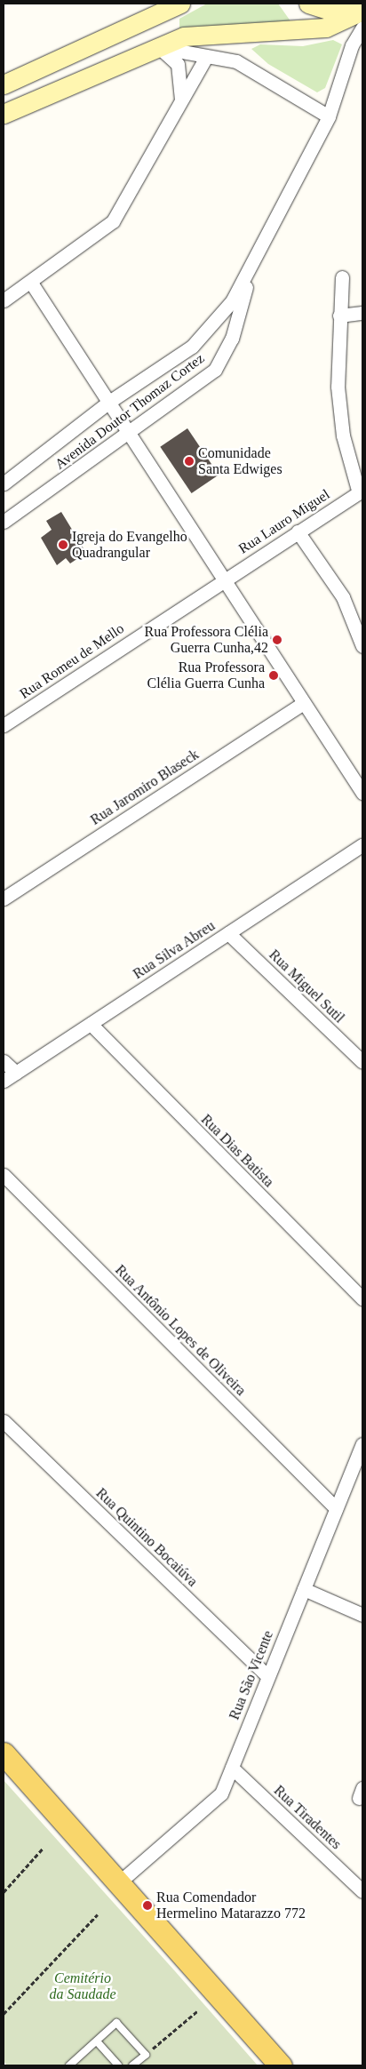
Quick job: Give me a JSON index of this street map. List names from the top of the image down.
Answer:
{
  "streets": {
    "street": [
      "Avenida Doutor Thomaz Cortez",
      "Rua Lauro Miguel",
      "Rua Romeu de Mello",
      "Rua Jaromiro Blaseck",
      "Rua Silva Abreu",
      "Rua Miguel Sutil",
      "Rua Dias Batista",
      "Rua Antônio Lopes de Oliveira",
      "Rua Quintino Bocaiúva",
      "Rua São Vicente",
      "Rua Tiradentes"
    ]
  },
  "crossings": [
    ["Rua Lauro Miguel", "Rua Romeu de Mello"],
    ["Rua Silva Abreu", "Rua Miguel Sutil"],
    ["Rua Silva Abreu", "Rua Dias Batista"],
    ["Rua Antônio Lopes de Oliveira", "Rua São Vicente"],
    ["Rua Quintino Bocaiúva", "Rua São Vicente"],
    ["Rua São Vicente", "Rua Tiradentes"]
  ],
  "parks": ["Cemitério da Saudade"],
  "places": [
    "Comunidade Santa Edwiges",
    "Igreja do Evangelho Quadrangular",
    "Rua Professora Clélia Guerra Cunha,42",
    "Rua Professora Clélia Guerra Cunha",
    "Rua Comendador Hermelino Matarazzo 772"
  ]
}
